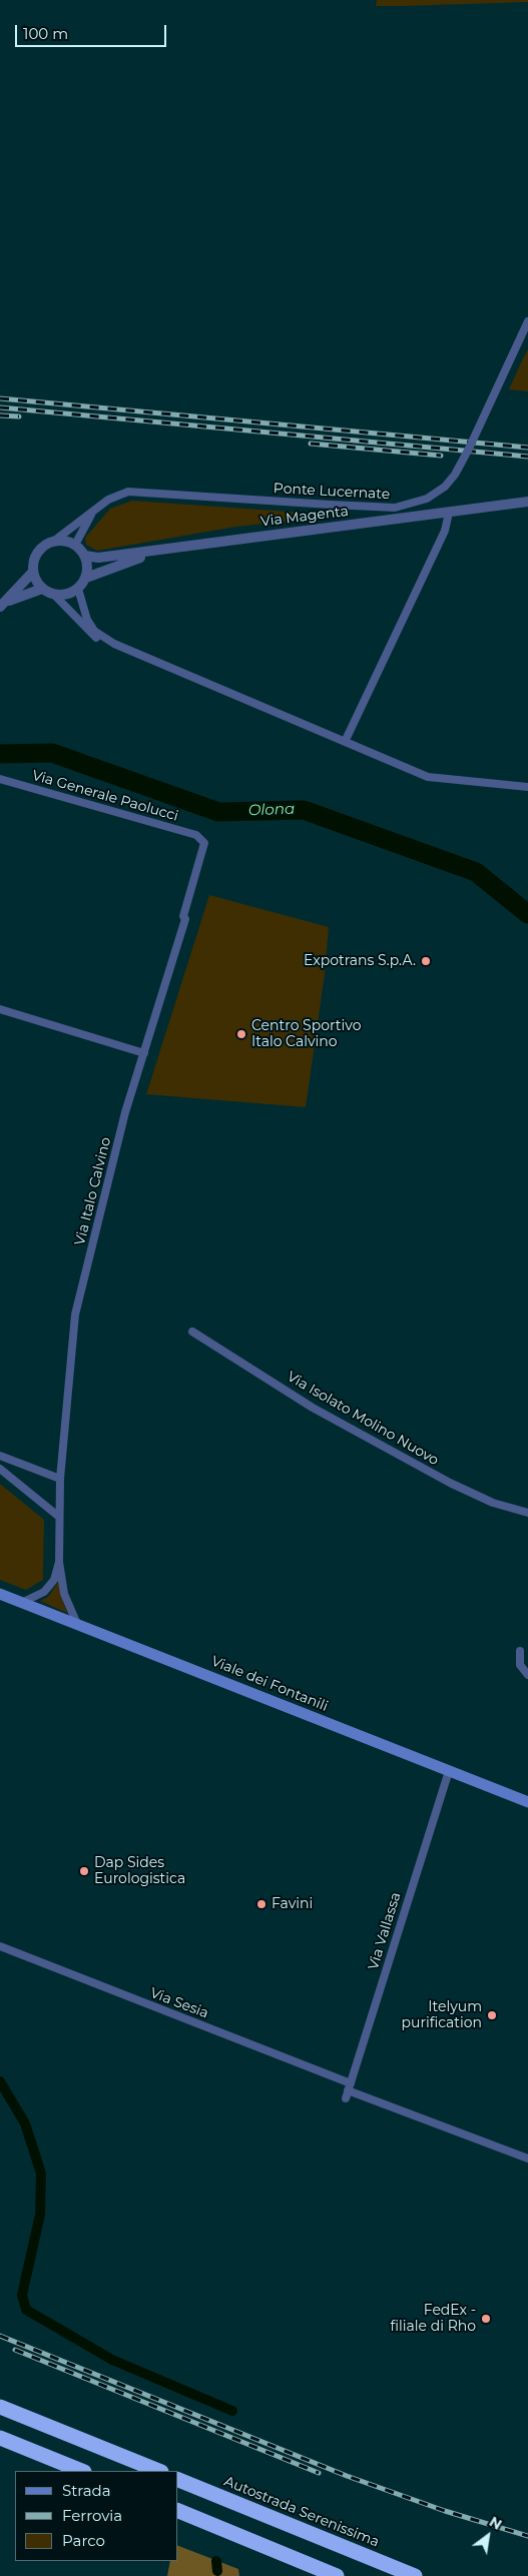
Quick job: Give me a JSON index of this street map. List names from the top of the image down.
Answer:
{
  "streets": {
    "highway": ["Autostrada Serenissima"],
    "main road": ["Viale dei Fontanili"],
    "street": [
      "Ponte Lucernate",
      "Via Magenta",
      "Via Generale Paolucci",
      "Via Italo Calvino",
      "Via Isolato Molino Nuovo",
      "Via Vallassa",
      "Via Sesia"
    ]
  },
  "crossings": [
    ["Ponte Lucernate", "Via Magenta"],
    ["Via Generale Paolucci", "Via Italo Calvino"],
    ["Viale dei Fontanili", "Via Vallassa"],
    ["Via Vallassa", "Via Sesia"]
  ],
  "water": ["Olona"],
  "places": [
    "Expotrans S.p.A.",
    "Centro Sportivo Italo Calvino",
    "Dap Sides Eurologistica",
    "Favini",
    "Itelyum purification",
    "FedEx - filiale di Rho"
  ],
  "legend": ["Strada", "Ferrovia", "Parco"],
  "scale_bar": "100 m",
  "north": "top right"
}
